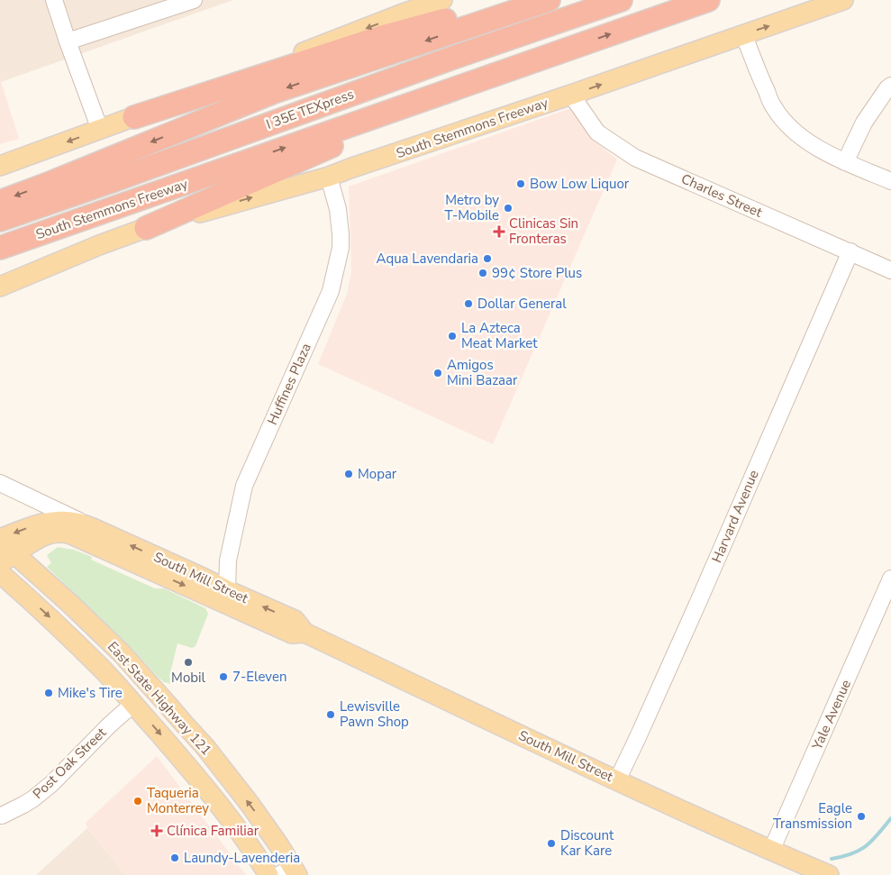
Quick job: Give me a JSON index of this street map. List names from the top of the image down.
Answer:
{
  "streets": {
    "highway": ["I 35E TEXpress", "South Stemmons Freeway"],
    "main road": ["South Mill Street", "East State Highway 121"],
    "street": [
      "Charles Street",
      "Huffines Plaza",
      "Harvard Avenue",
      "Yale Avenue",
      "Post Oak Street"
    ]
  },
  "crossings": [
    ["South Stemmons Freeway", "Charles Street"],
    ["South Stemmons Freeway", "Huffines Plaza"],
    ["Charles Street", "Harvard Avenue"],
    ["Huffines Plaza", "South Mill Street"],
    ["Harvard Avenue", "South Mill Street"],
    ["South Mill Street", "East State Highway 121"],
    ["South Mill Street", "Yale Avenue"],
    ["East State Highway 121", "Post Oak Street"]
  ],
  "places": {
    "other": [
      "Bow Low Liquor",
      "Metro by T-Mobile",
      "Aqua Lavendaria",
      "99¢ Store Plus",
      "Dollar General",
      "La Azteca Meat Market",
      "Amigos Mini Bazaar",
      "Mopar",
      "Mobil",
      "7-Eleven",
      "Mike's Tire",
      "Lewisville Pawn Shop",
      "Taqueria Monterrey",
      "Eagle Transmission",
      "Discount Kar Kare",
      "Laundy-Lavenderia"
    ],
    "health": ["Clinicas Sin Fronteras", "Clínica Familiar"]
  }
}
